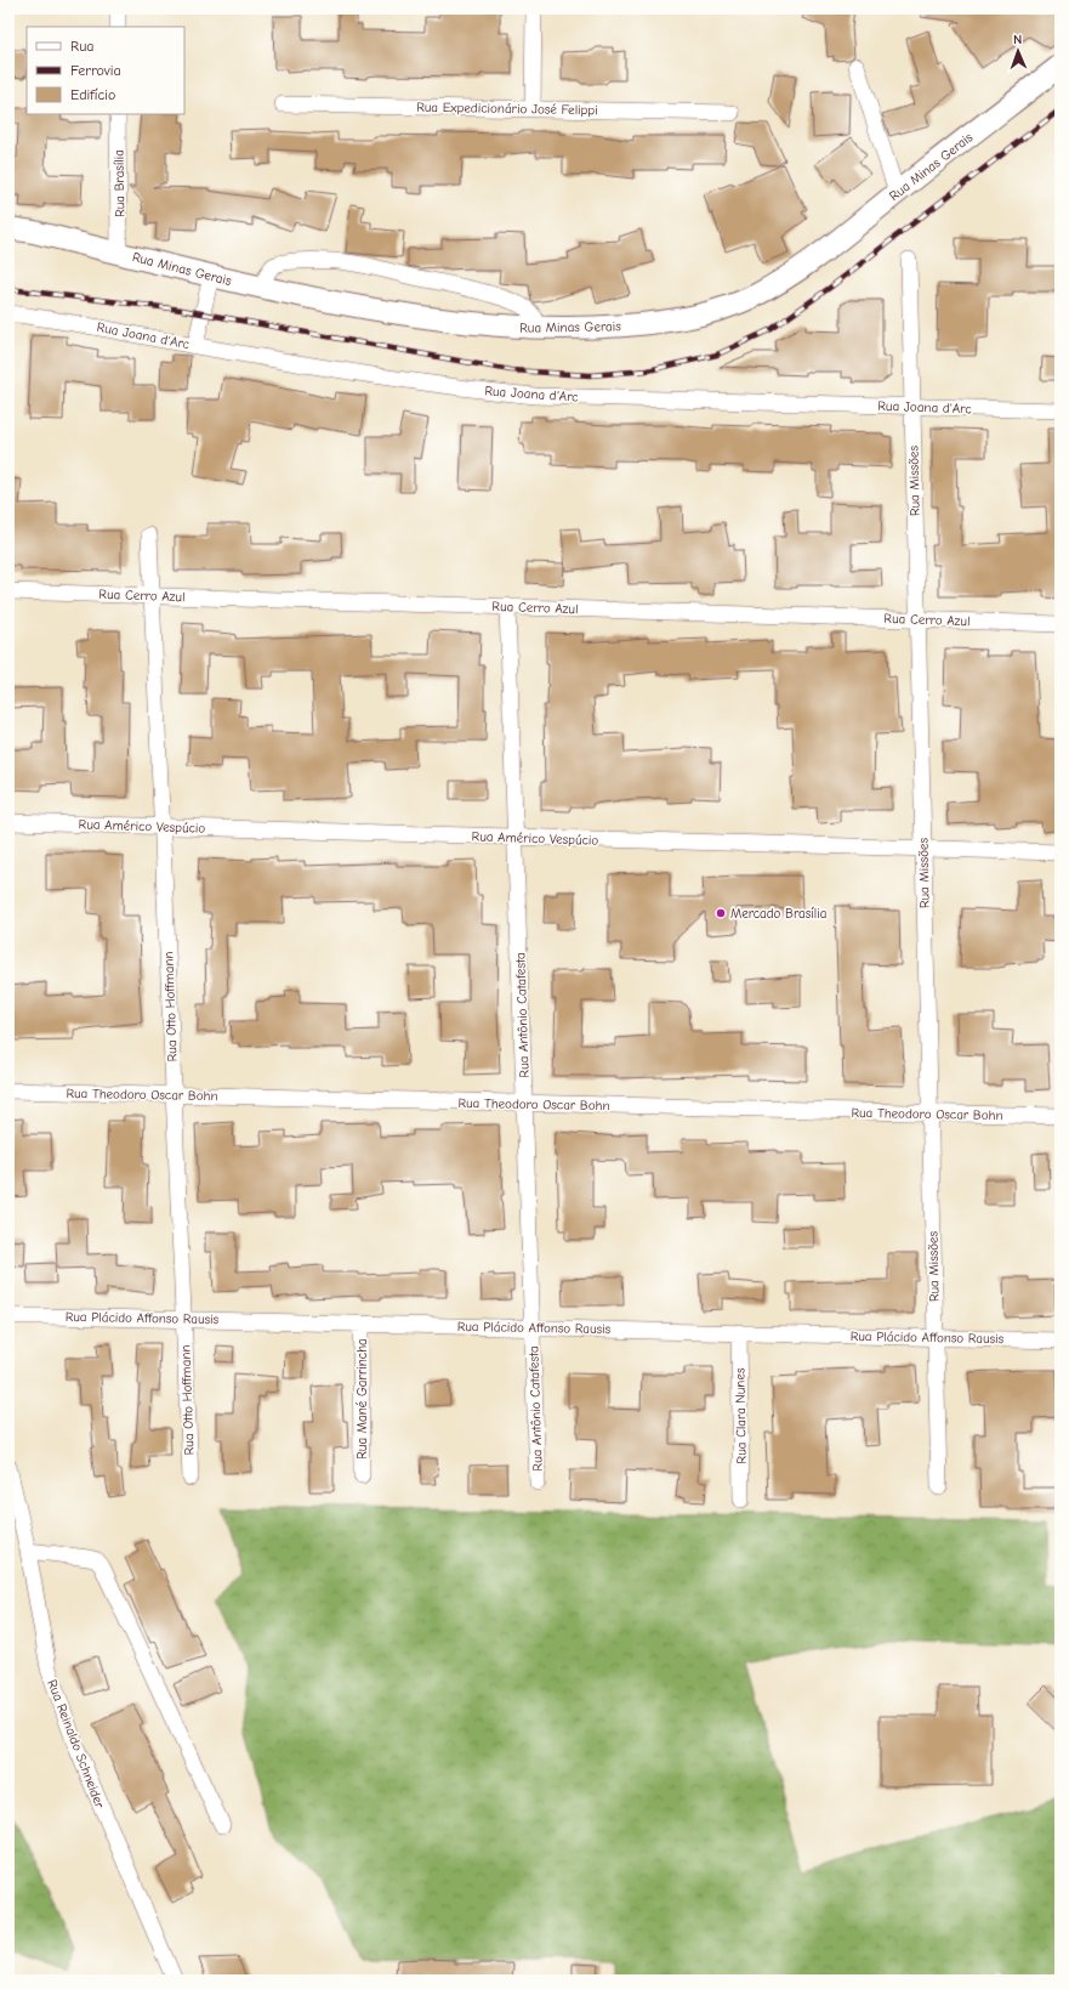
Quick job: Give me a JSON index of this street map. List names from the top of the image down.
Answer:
{
  "streets": {
    "main road": ["Rua Minas Gerais"],
    "street": [
      "Rua Expedicionário José Felippi",
      "Rua Brasília",
      "Rua Joana d'Arc",
      "Rua Missões",
      "Rua Cerro Azul",
      "Rua Américo Vespúcio",
      "Rua Otto Hoffmann",
      "Rua Antônio Catafesta",
      "Rua Theodoro Oscar Bohn",
      "Rua Plácido Affonso Rausis",
      "Rua Mané Garrincha",
      "Rua Clara Nunes",
      "Rua Reinaldo Schneider"
    ]
  },
  "crossings": [
    ["Rua Minas Gerais", "Rua Brasília"],
    ["Rua Joana d'Arc", "Rua Missões"],
    ["Rua Missões", "Rua Cerro Azul"],
    ["Rua Missões", "Rua Américo Vespúcio"],
    ["Rua Missões", "Rua Theodoro Oscar Bohn"],
    ["Rua Missões", "Rua Plácido Affonso Rausis"],
    ["Rua Cerro Azul", "Rua Otto Hoffmann"],
    ["Rua Cerro Azul", "Rua Antônio Catafesta"],
    ["Rua Américo Vespúcio", "Rua Otto Hoffmann"],
    ["Rua Américo Vespúcio", "Rua Antônio Catafesta"],
    ["Rua Otto Hoffmann", "Rua Theodoro Oscar Bohn"],
    ["Rua Otto Hoffmann", "Rua Plácido Affonso Rausis"],
    ["Rua Antônio Catafesta", "Rua Theodoro Oscar Bohn"],
    ["Rua Antônio Catafesta", "Rua Plácido Affonso Rausis"],
    ["Rua Plácido Affonso Rausis", "Rua Mané Garrincha"],
    ["Rua Plácido Affonso Rausis", "Rua Clara Nunes"]
  ],
  "places": ["Mercado Brasília"],
  "legend": ["Rua", "Ferrovia", "Edifício"],
  "north": "top"
}
